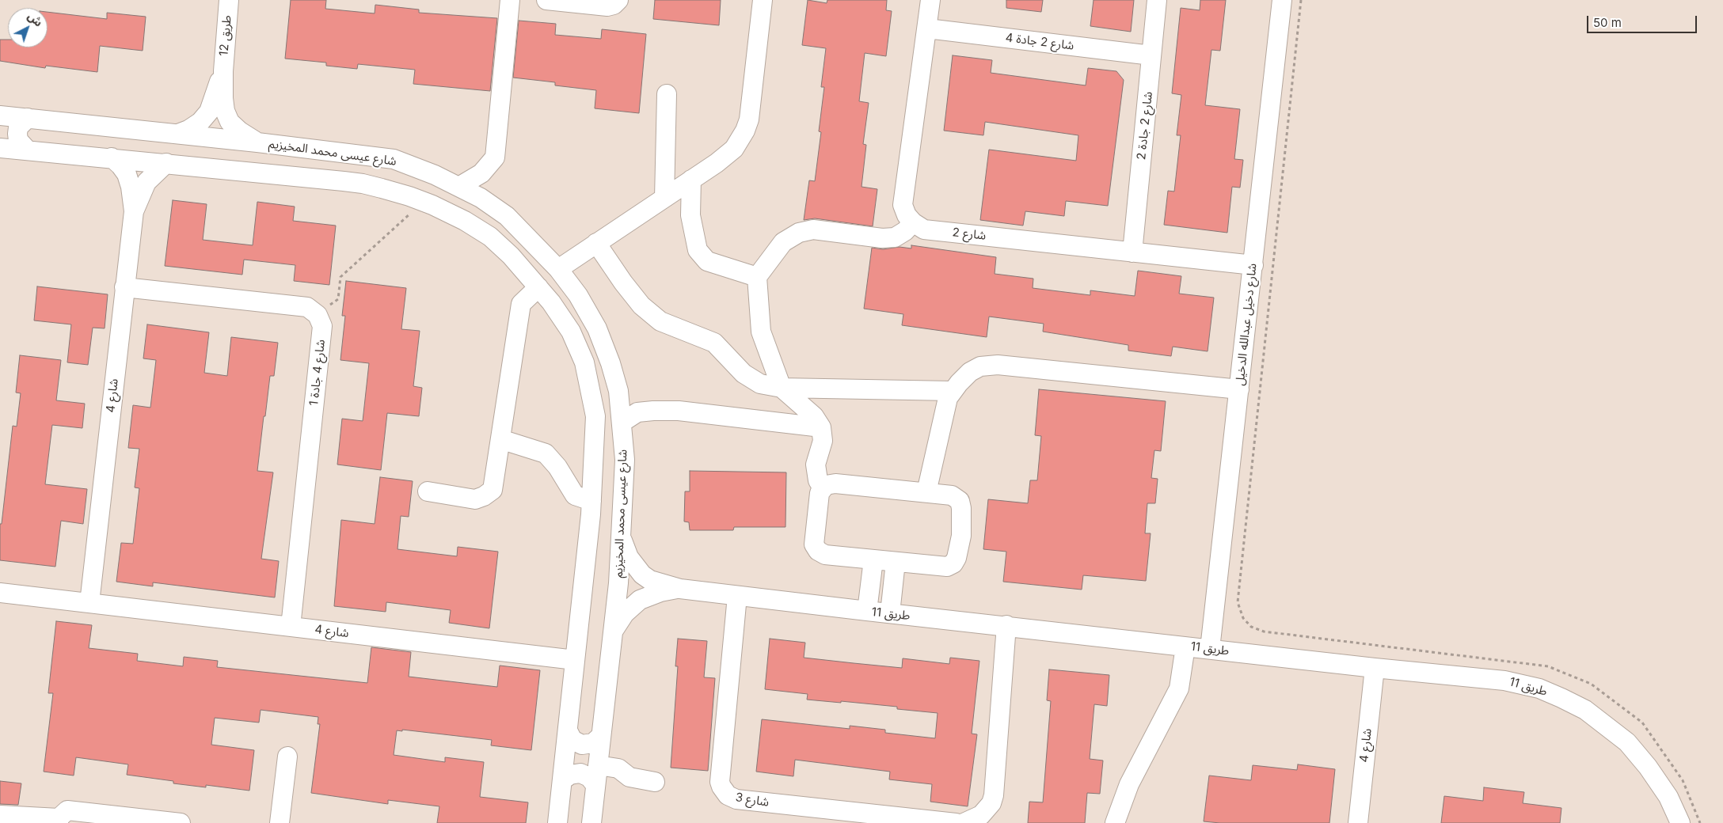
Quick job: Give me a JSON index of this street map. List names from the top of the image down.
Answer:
{
  "streets": {
    "street": [
      "طريق 12",
      "شارع 2 جادة 4",
      "شارع 2 جادة 2",
      "شارع عيسى محمد المخيزيم",
      "شارع 2",
      "شارع دخيل عبدالله الدخيل",
      "شارع 4 جادة 1",
      "شارع 4",
      "طريق 11",
      "شارع 3"
    ]
  },
  "crossings": [
    ["طريق 12", "شارع عيسى محمد المخيزيم"],
    ["شارع 2 جادة 4", "شارع 2 جادة 2"],
    ["شارع 2 جادة 2", "شارع 2"],
    ["شارع عيسى محمد المخيزيم", "طريق 11"],
    ["شارع 2", "شارع دخيل عبدالله الدخيل"],
    ["شارع دخيل عبدالله الدخيل", "طريق 11"],
    ["شارع 4 جادة 1", "شارع 4"],
    ["شارع 4", "طريق 11"],
    ["طريق 11", "شارع 3"]
  ],
  "scale_bar": "50 m",
  "north": "top right"
}
